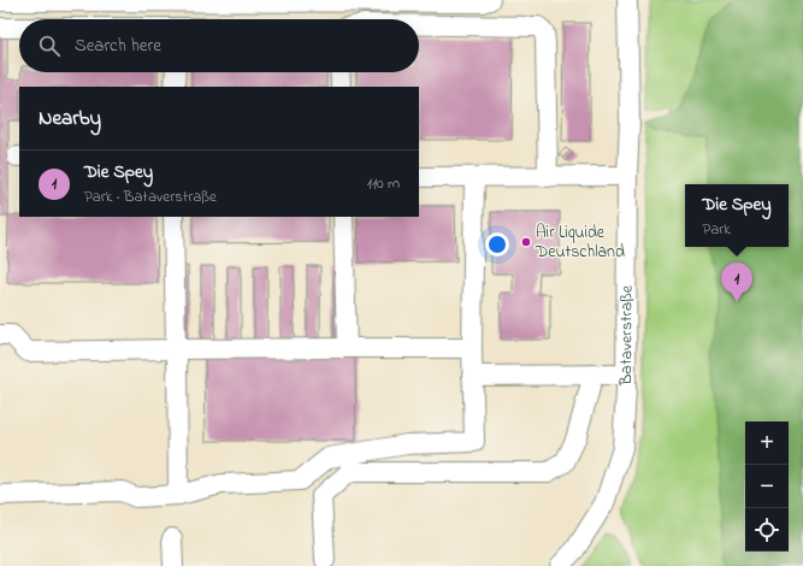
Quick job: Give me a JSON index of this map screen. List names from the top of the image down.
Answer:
{
  "streets": {
    "street": ["Bataverstraße"]
  },
  "places": ["Air Liquide Deutschland"],
  "page": {
    "search": "Search here",
    "heading": "Nearby",
    "list": [
      {
        "mark": "1",
        "name": "Die Spey",
        "note": "Park · Bataverstraße",
        "value": "110 m"
      }
    ],
    "popup": ["Die Spey", "Park"],
    "pins": "1",
    "map_buttons": ["+", "−"]
  }
}
